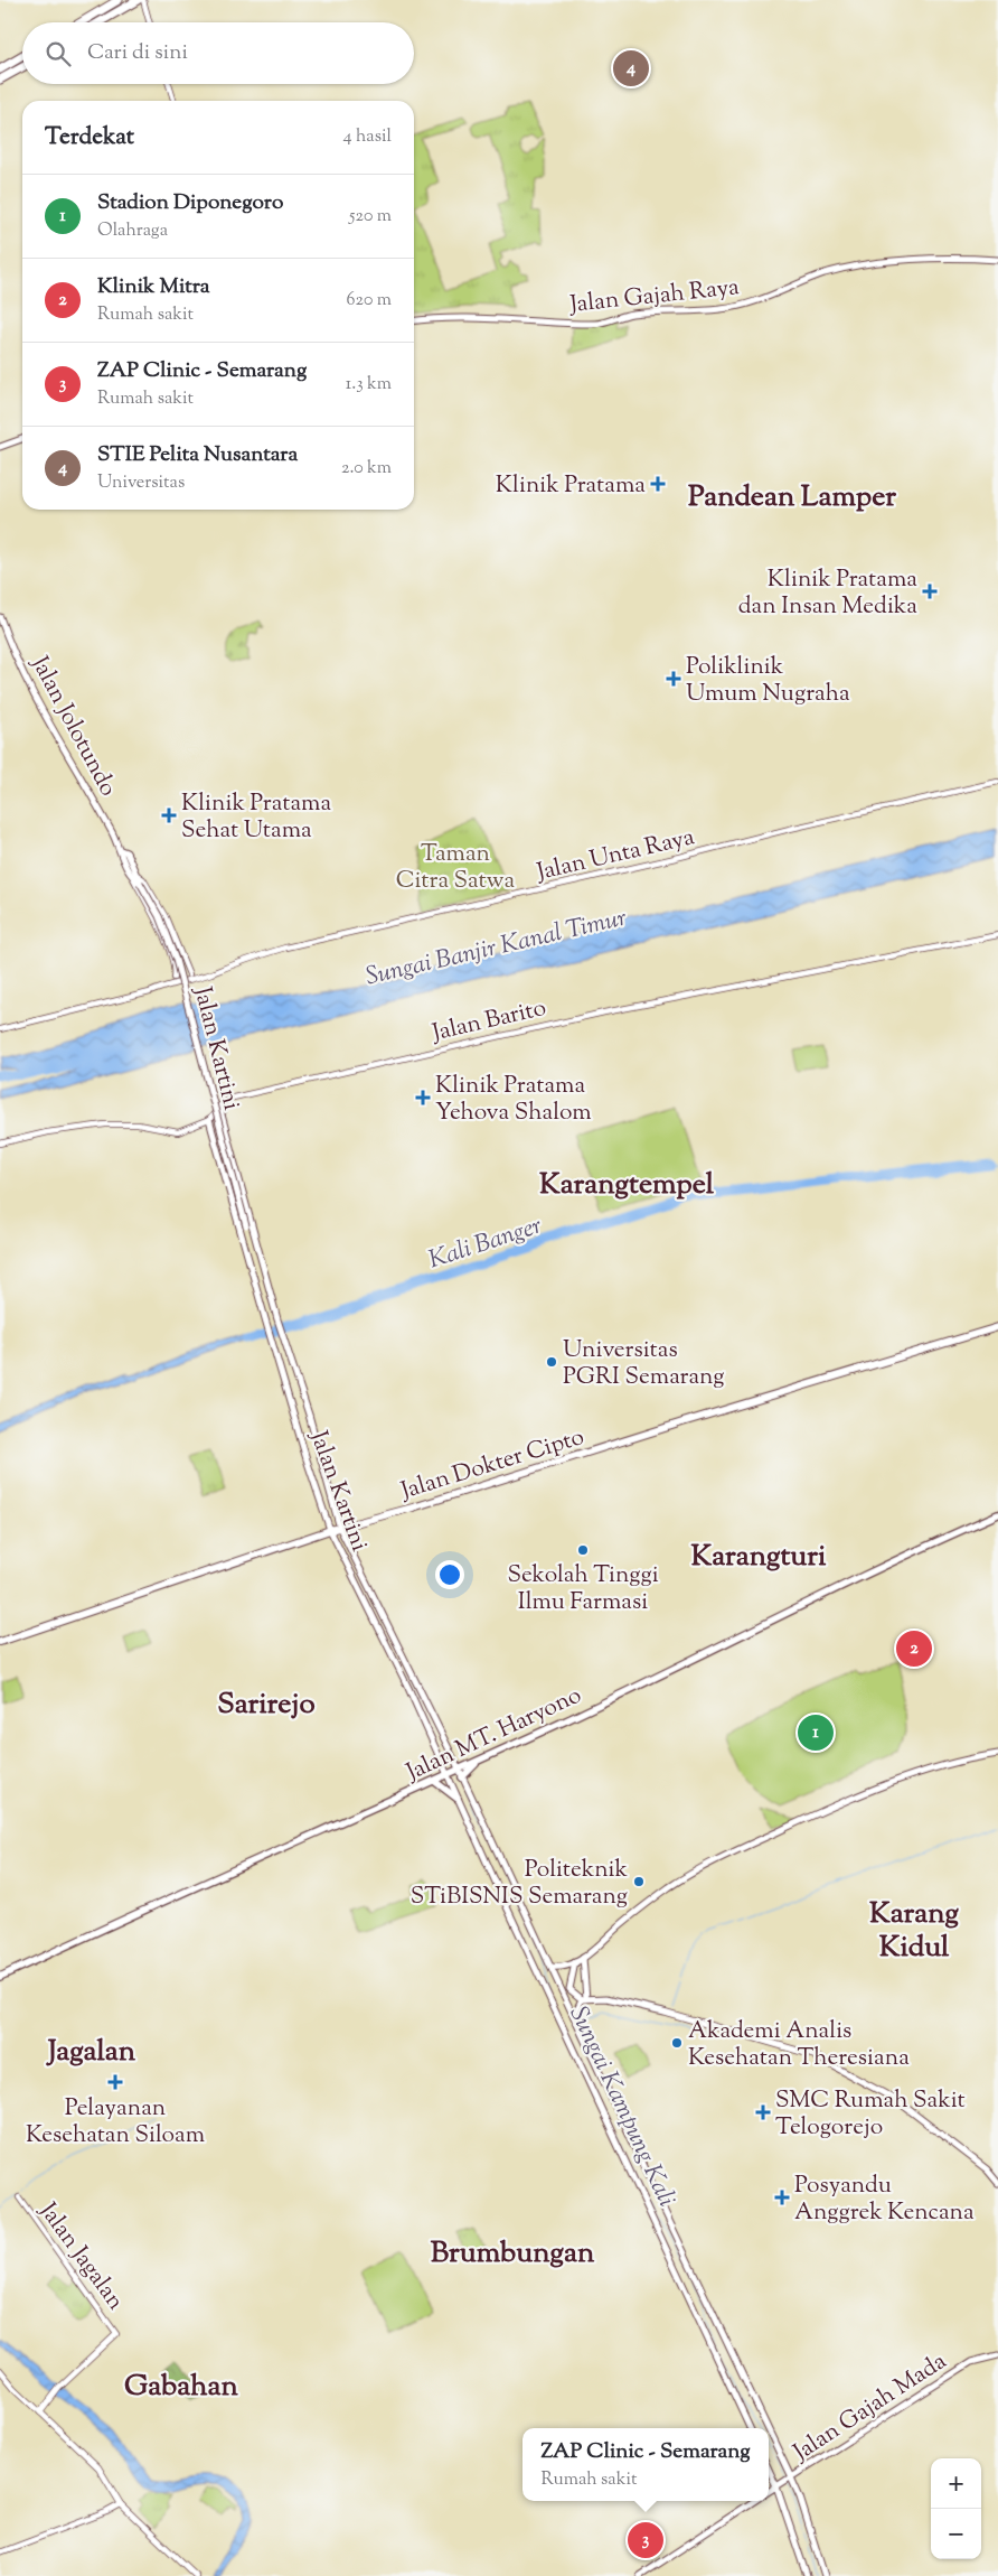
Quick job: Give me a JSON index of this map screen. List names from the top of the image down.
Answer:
{
  "streets": {
    "highway": ["Jalan Dokter Cipto"],
    "main road": [
      "Jalan Gajah Raya",
      "Jalan Jolotundo",
      "Jalan Kartini",
      "Jalan MT. Haryono",
      "Jalan Gajah Mada"
    ],
    "street": ["Jalan Unta Raya", "Jalan Barito", "Jalan Jagalan"]
  },
  "crossings": [
    ["Jalan Jolotundo", "Jalan Kartini"],
    ["Jalan Barito", "Jalan Kartini"],
    ["Jalan Kartini", "Jalan Dokter Cipto"],
    ["Jalan Kartini", "Jalan MT. Haryono"],
    ["Jalan Kartini", "Jalan Gajah Mada"]
  ],
  "districts": [
    "Pandean Lamper",
    "Karangtempel",
    "Karangturi",
    "Sarirejo",
    "Karang Kidul",
    "Jagalan",
    "Brumbungan",
    "Gabahan"
  ],
  "water": ["Sungai Banjir Kanal Timur", "Kali Banger", "Sungai Kampung Kali"],
  "parks": ["Taman Citra Satwa"],
  "places": {
    "health": [
      "Klinik Pratama",
      "Klinik Pratama dan Insan Medika",
      "Poliklinik Umum Nugraha",
      "Klinik Pratama Sehat Utama",
      "Klinik Pratama Yehova Shalom",
      "Pelayanan Kesehatan Siloam",
      "SMC Rumah Sakit Telogorejo",
      "Posyandu Anggrek Kencana"
    ],
    "other": [
      "Universitas PGRI Semarang",
      "Sekolah Tinggi Ilmu Farmasi",
      "Politeknik STiBISNIS Semarang",
      "Akademi Analis Kesehatan Theresiana"
    ]
  },
  "page": {
    "search": "Cari di sini",
    "pins": [
      "4",
      "2",
      "1",
      "3"
    ],
    "heading": ["Terdekat", "4 hasil"],
    "list": [
      {
        "mark": "1",
        "name": "Stadion Diponegoro",
        "note": "Olahraga",
        "value": "520 m"
      },
      {
        "mark": "2",
        "name": "Klinik Mitra",
        "note": "Rumah sakit",
        "value": "620 m"
      },
      {
        "mark": "3",
        "name": "ZAP Clinic - Semarang",
        "note": "Rumah sakit",
        "value": "1.3 km"
      },
      {
        "mark": "4",
        "name": "STIE Pelita Nusantara",
        "note": "Universitas",
        "value": "2.0 km"
      }
    ],
    "popup": ["ZAP Clinic - Semarang", "Rumah sakit"],
    "map_buttons": ["+", "−"]
  }
}
